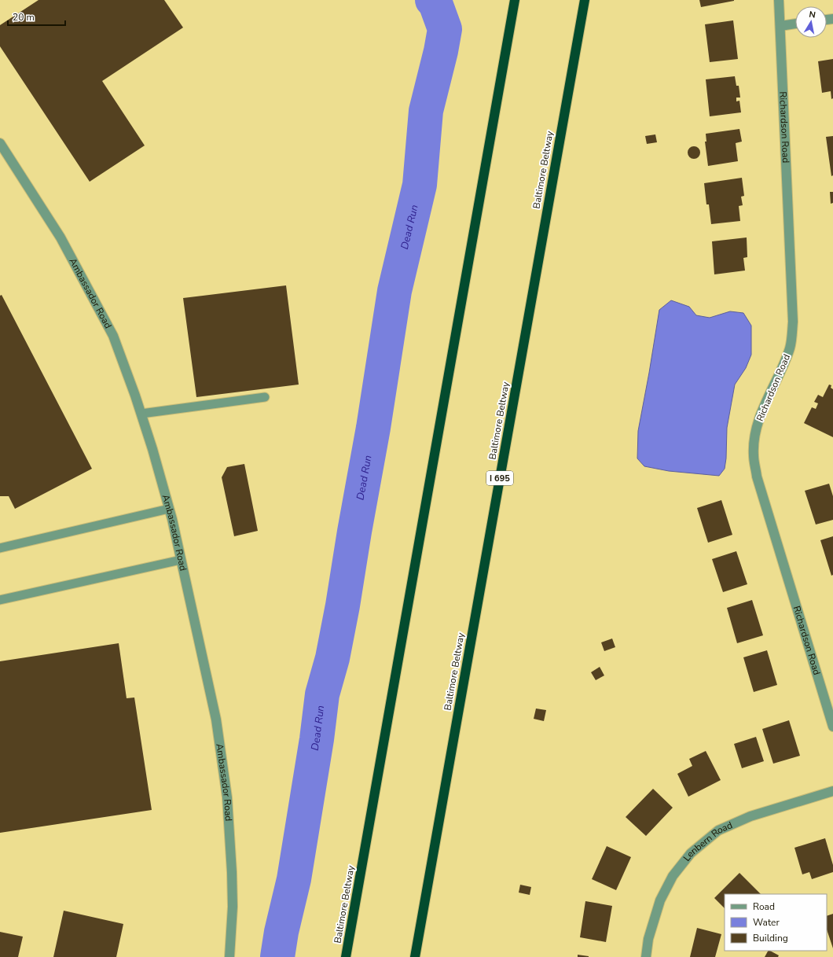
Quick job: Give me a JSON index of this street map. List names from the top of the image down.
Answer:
{
  "streets": {
    "highway": ["Baltimore Beltway", "I 695"],
    "street": ["Richardson Road", "Ambassador Road", "Lenbern Road"]
  },
  "water": ["Dead Run"],
  "legend": ["Road", "Water", "Building"],
  "scale_bar": "20 m",
  "north": "top"
}
